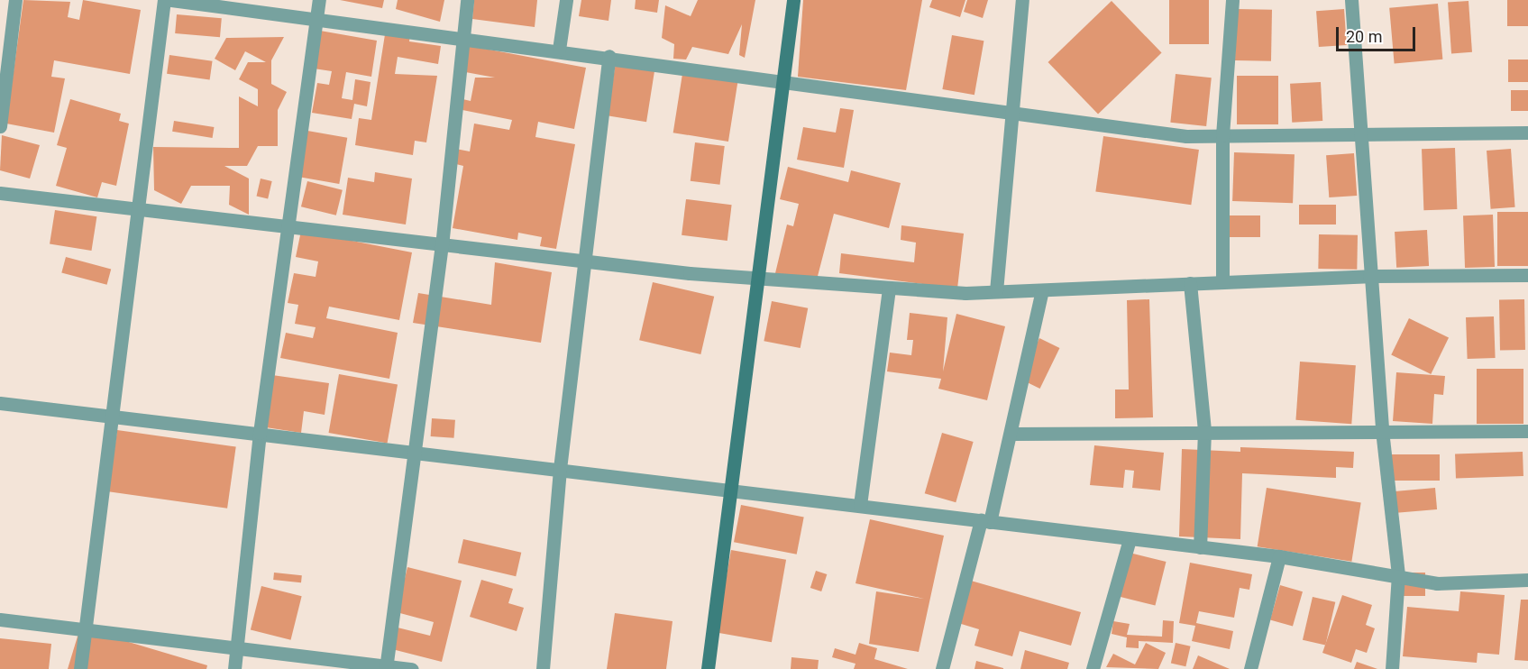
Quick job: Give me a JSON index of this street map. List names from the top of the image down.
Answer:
{
  "scale_bar": "20 m"
}
